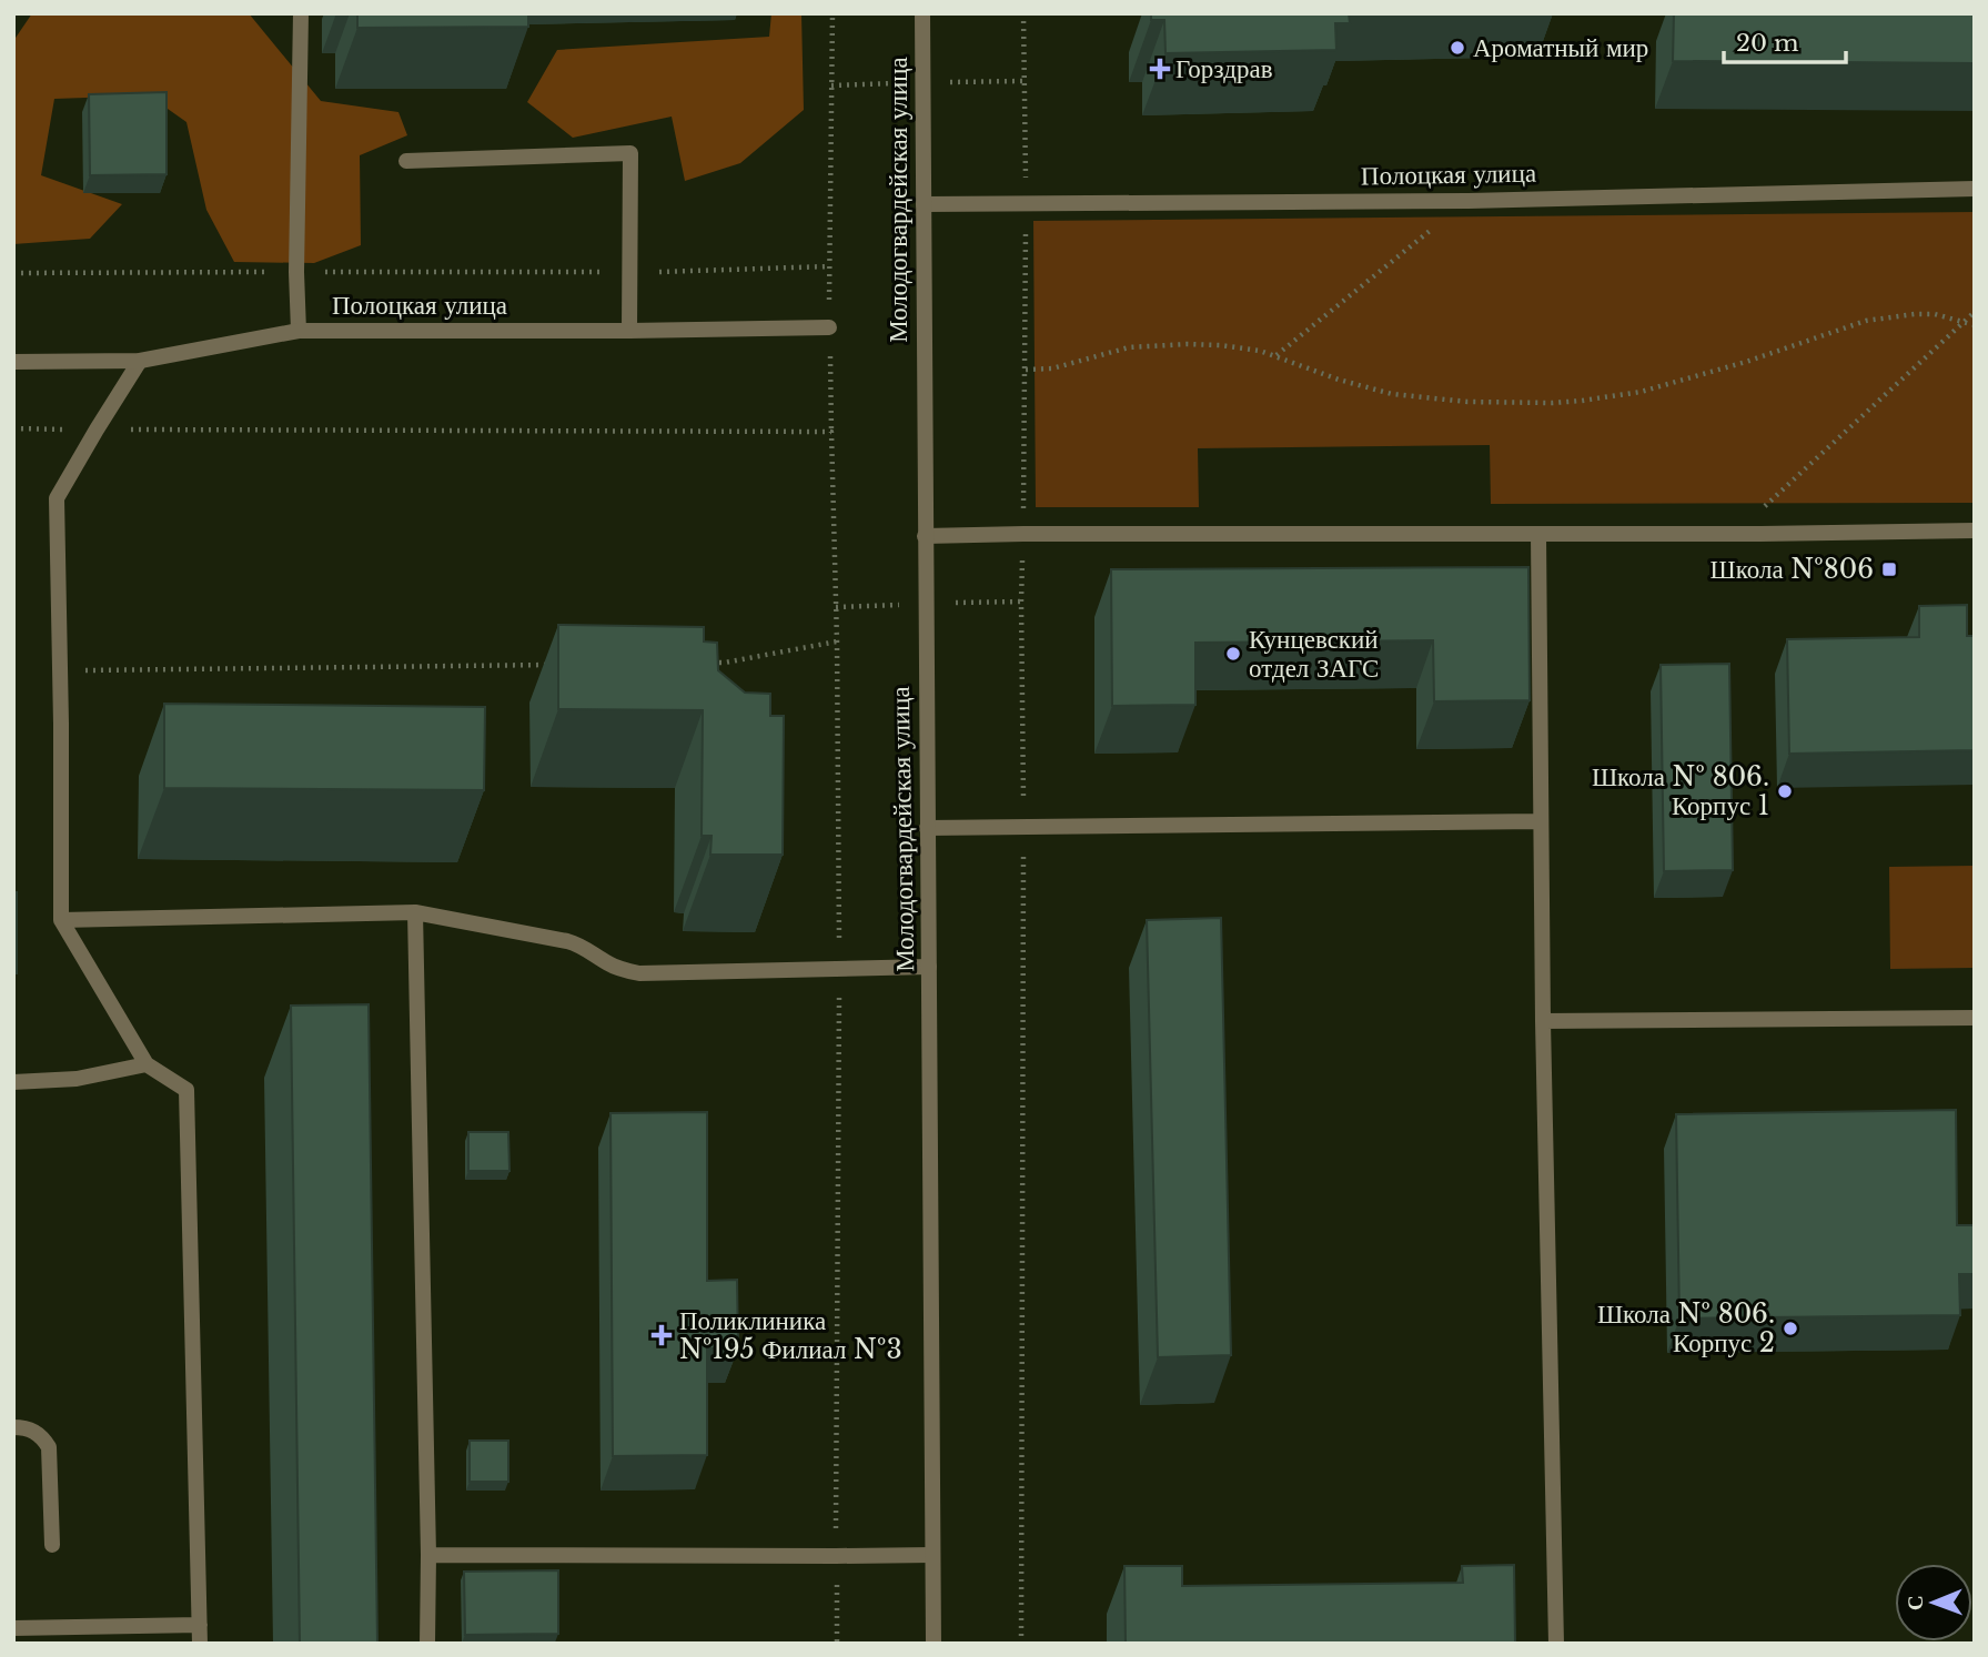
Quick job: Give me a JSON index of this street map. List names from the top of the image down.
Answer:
{
  "streets": {
    "street": ["Полоцкая улица", "Молодогвардейская улица"]
  },
  "crossings": [
    ["Полоцкая улица", "Молодогвардейская улица"]
  ],
  "places": {
    "other": [
      "Ароматный мир",
      "Кунцевский отдел ЗАГС",
      "Школа № 806. Корпус 1",
      "Школа № 806. Корпус 2"
    ],
    "health": ["Горздрав", "Поликлиника №195 Филиал №3"],
    "transit": ["Школа №806"]
  },
  "scale_bar": "20 m",
  "north": "left"
}
